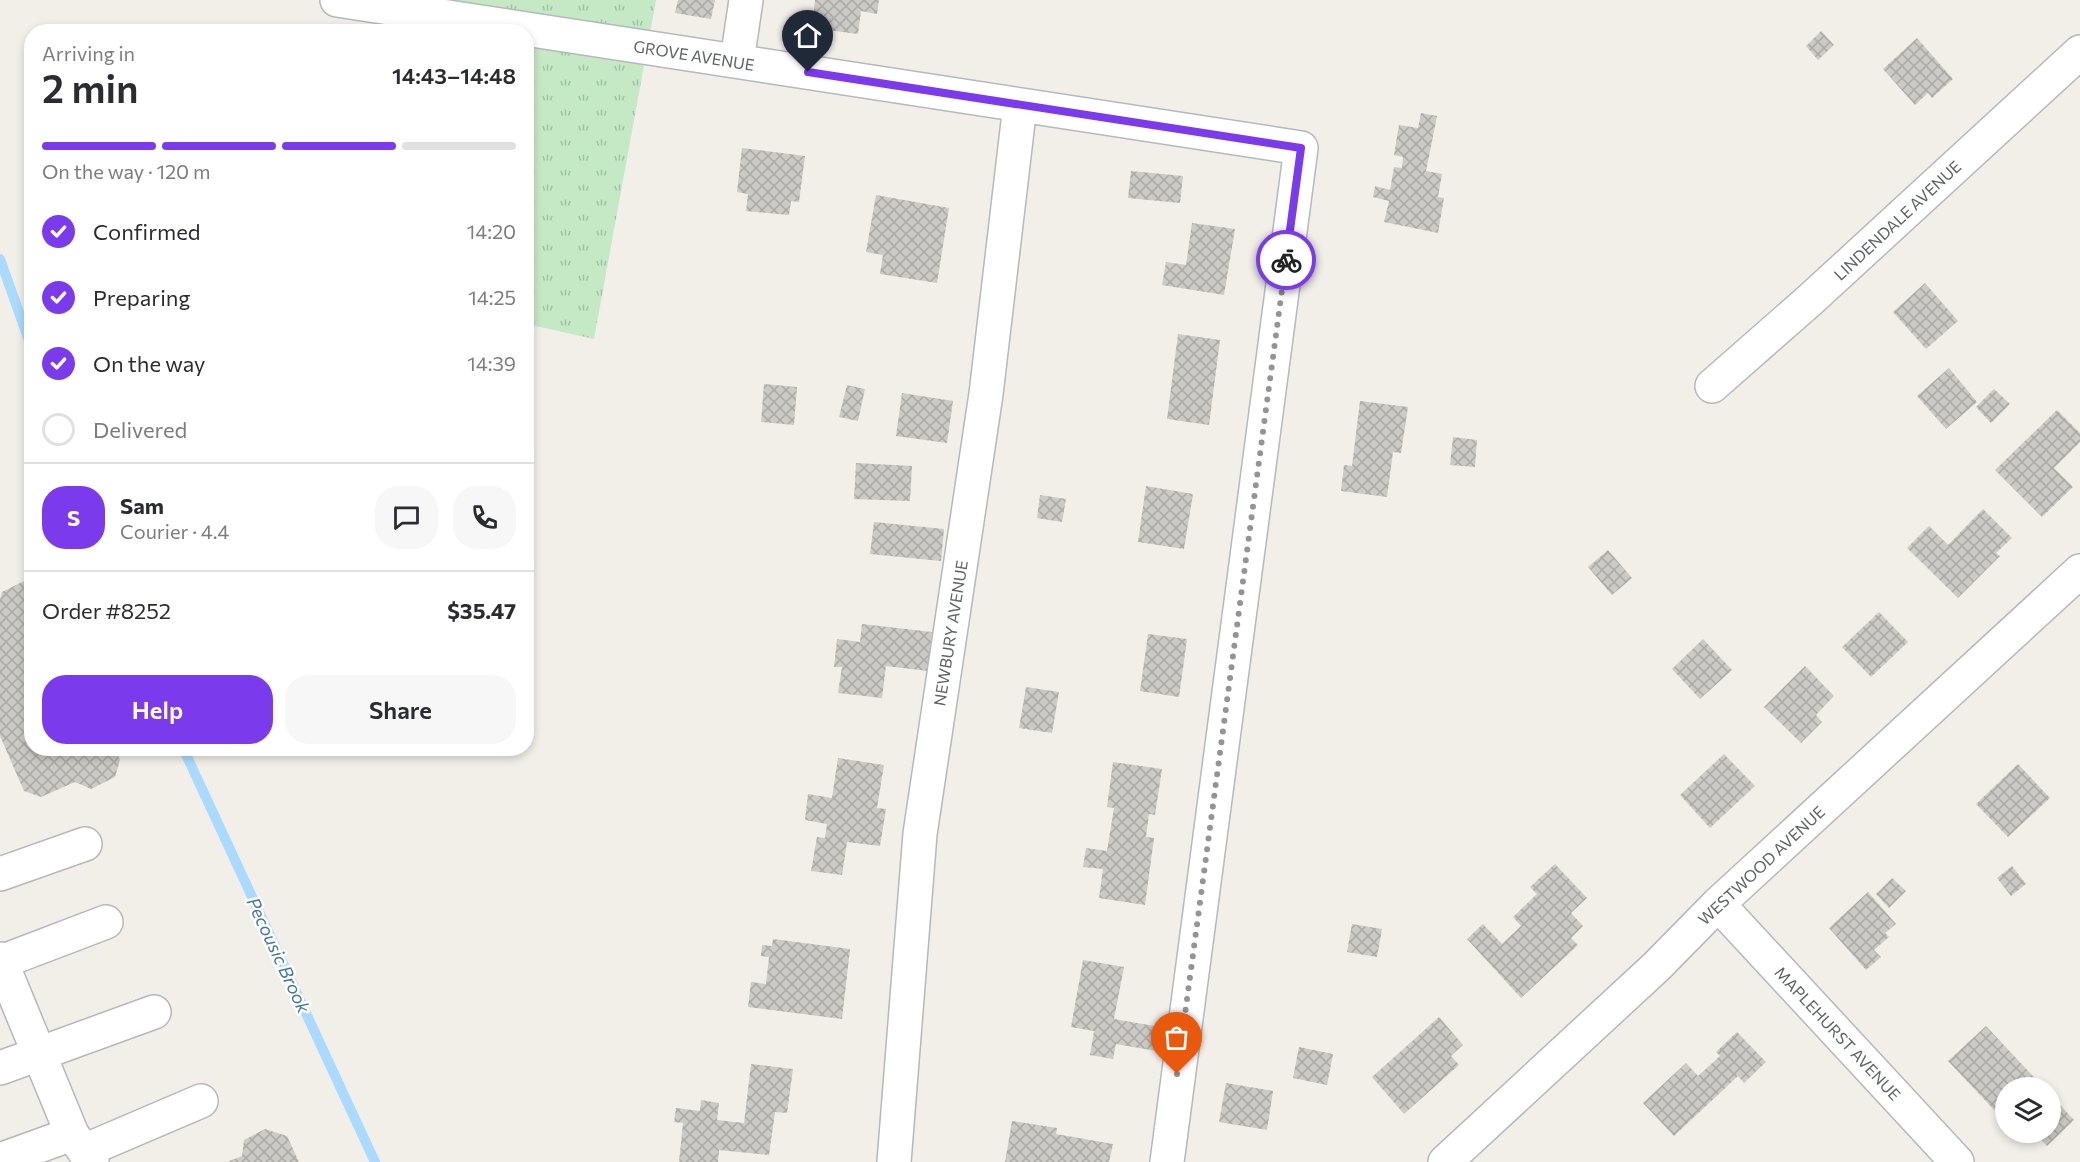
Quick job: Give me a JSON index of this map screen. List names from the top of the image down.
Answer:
{
  "streets": {
    "street": [
      "GROVE AVENUE",
      "LINDENDALE AVENUE",
      "NEWBURY AVENUE",
      "WESTWOOD AVENUE",
      "MAPLEHURST AVENUE"
    ]
  },
  "crossings": [
    ["GROVE AVENUE", "NEWBURY AVENUE"],
    ["WESTWOOD AVENUE", "MAPLEHURST AVENUE"]
  ],
  "water": ["Pecousic Brook"],
  "page": {
    "heading": ["2 min", "Arriving in", "14:43–14:48"],
    "panel": [
      "Sam",
      "Courier · 4.4",
      "Order #8252",
      "$35.47"
    ],
    "bar": "On the way · 120 m",
    "list": [
      ["Confirmed", "14:20"],
      ["Preparing", "14:25"],
      ["On the way", "14:39"],
      "Delivered"
    ],
    "round": "S",
    "buttons": ["Help", "Share"]
  }
}
